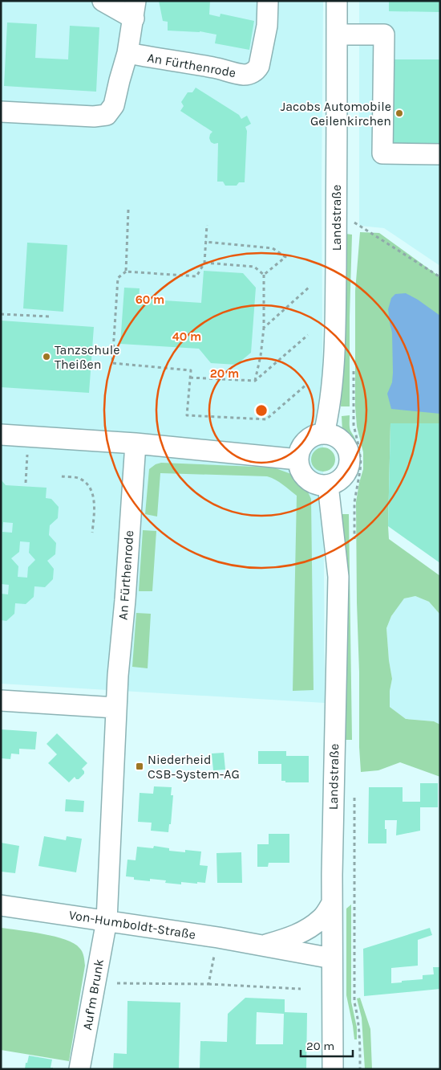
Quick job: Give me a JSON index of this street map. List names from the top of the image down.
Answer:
{
  "streets": {
    "street": [
      "An Fürthenrode",
      "Landstraße",
      "Von-Humboldt-Straße",
      "Auf'm Brunk"
    ]
  },
  "crossings": [
    ["An Fürthenrode", "Von-Humboldt-Straße"],
    ["An Fürthenrode", "Auf'm Brunk"],
    ["Landstraße", "Von-Humboldt-Straße"],
    ["Von-Humboldt-Straße", "Auf'm Brunk"]
  ],
  "places": {
    "other": ["Jacobs Automobile Geilenkirchen", "Tanzschule Theißen"],
    "transit": ["Niederheid CSB-System-AG"]
  },
  "scale_bar": "20 m",
  "rings": ["60 m", "40 m", "20 m"]
}
